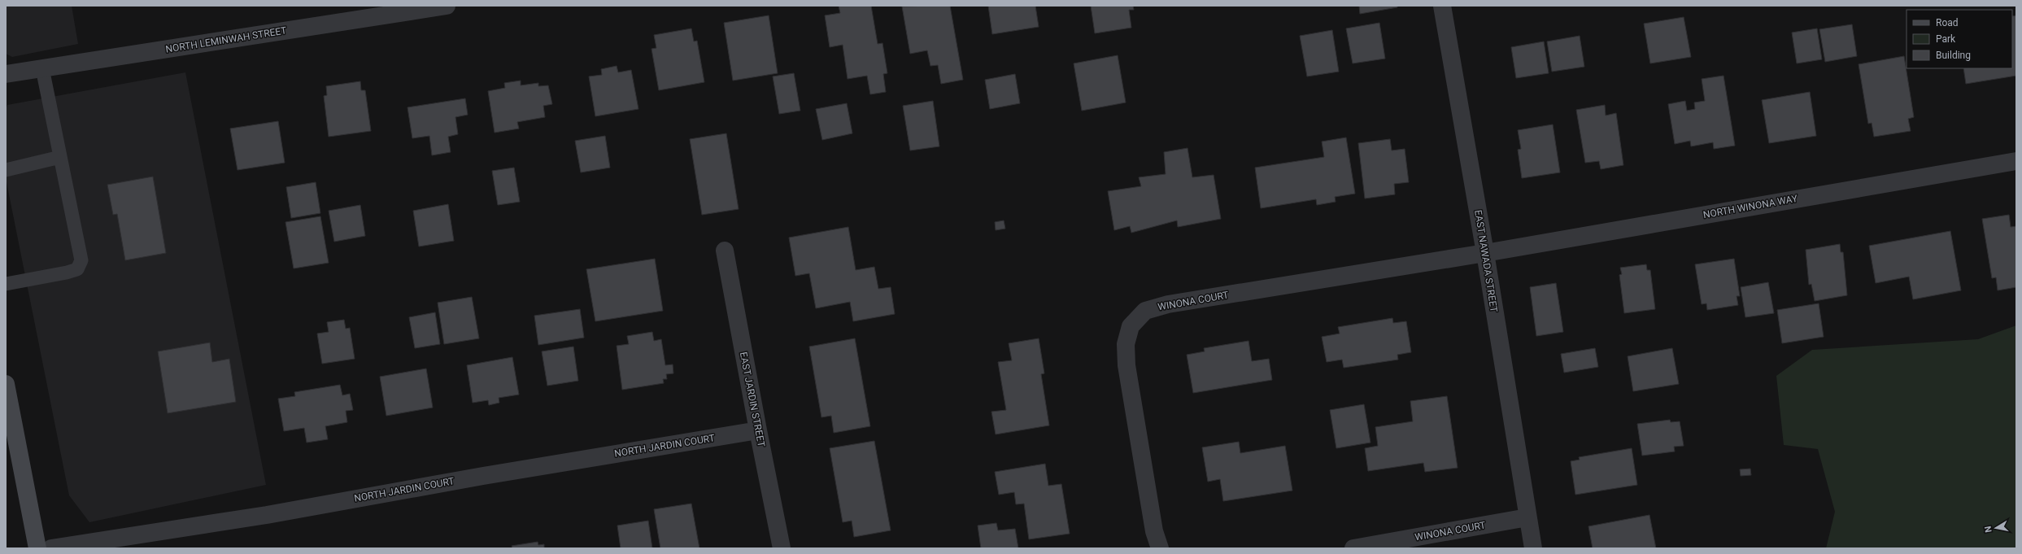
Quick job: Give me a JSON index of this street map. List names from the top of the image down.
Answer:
{
  "streets": {
    "street": [
      "NORTH LEMINWAH STREET",
      "NORTH WINONA WAY",
      "EAST NAWADA STREET",
      "WINONA COURT",
      "EAST JARDIN STREET",
      "NORTH JARDIN COURT"
    ]
  },
  "crossings": [
    ["NORTH WINONA WAY", "EAST NAWADA STREET"],
    ["NORTH WINONA WAY", "WINONA COURT"],
    ["EAST NAWADA STREET", "WINONA COURT"],
    ["EAST JARDIN STREET", "NORTH JARDIN COURT"]
  ],
  "legend": ["Road", "Park", "Building"],
  "north": "left"
}
